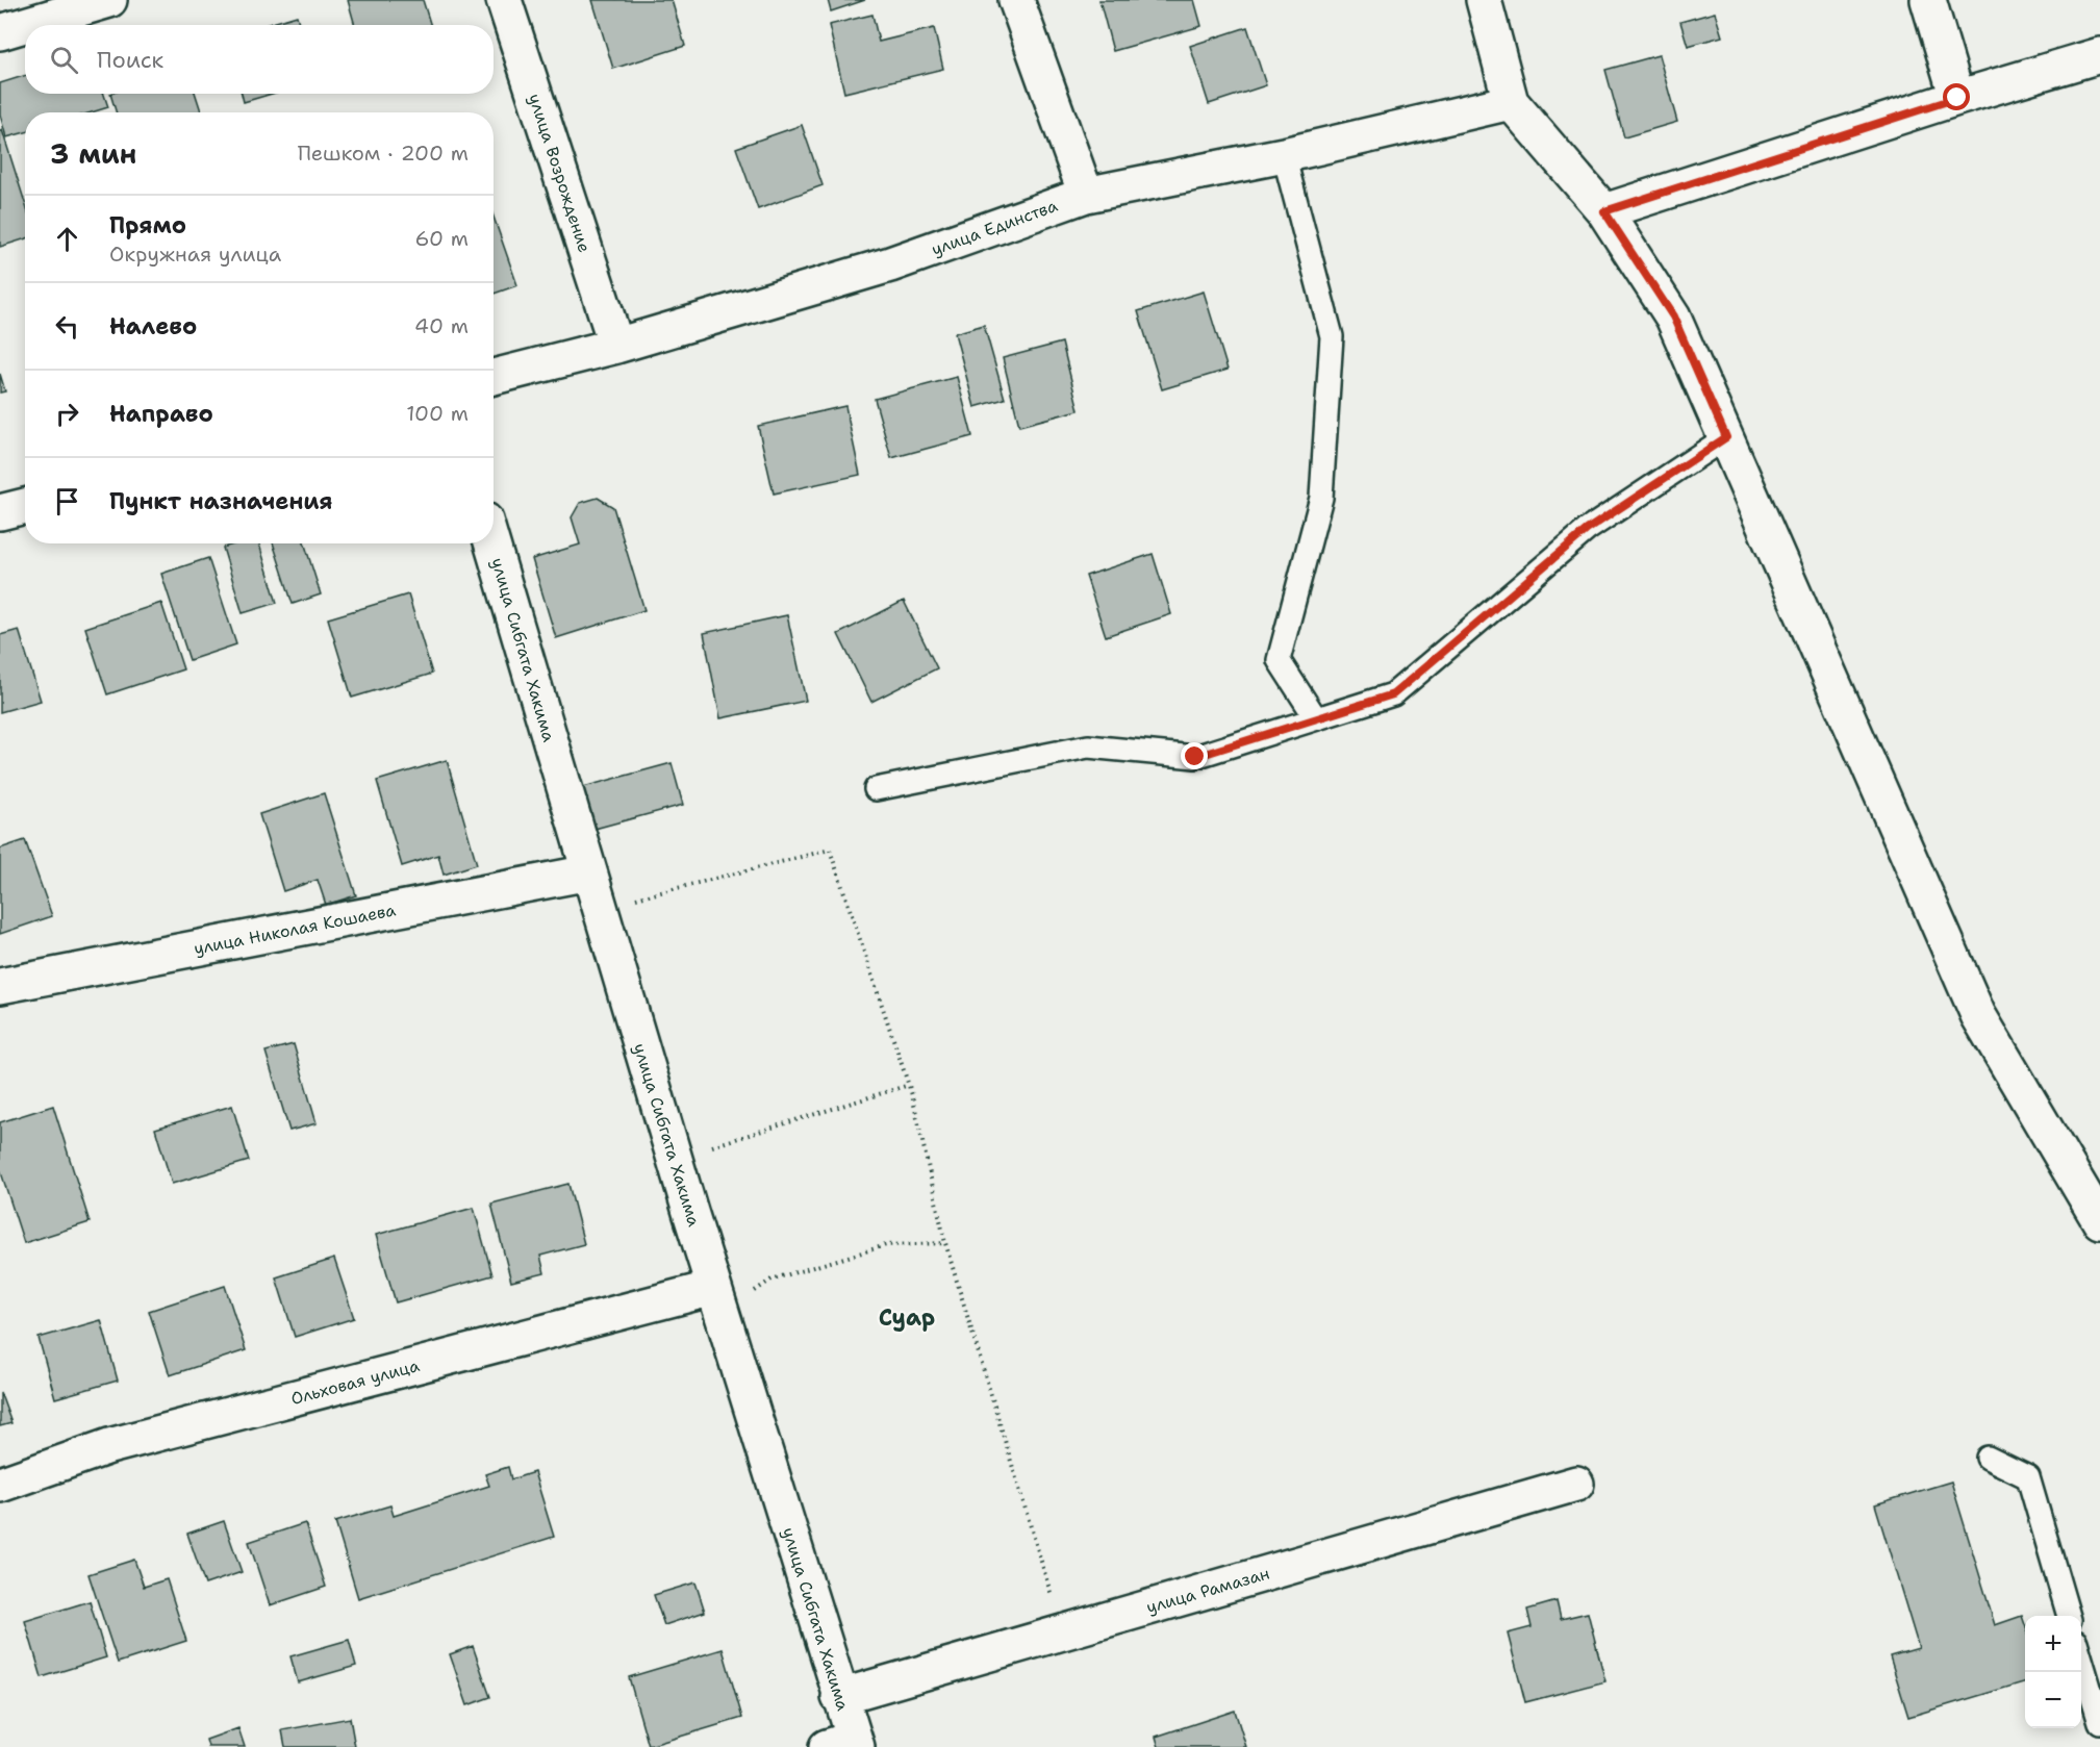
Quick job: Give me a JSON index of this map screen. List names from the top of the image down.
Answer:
{
  "streets": {
    "street": [
      "улица Возрождение",
      "улица Единства",
      "улица Сибгата Хакима",
      "улица Николая Кошаева",
      "Ольховая улица",
      "улица Рамазан"
    ]
  },
  "crossings": [
    ["улица Возрождение", "улица Единства"],
    ["улица Сибгата Хакима", "улица Николая Кошаева"],
    ["улица Сибгата Хакима", "Ольховая улица"],
    ["улица Сибгата Хакима", "улица Рамазан"]
  ],
  "districts": ["Суар"],
  "page": {
    "search": "Поиск",
    "heading": ["3 мин", "Пешком · 200 m"],
    "list": [
      ["Прямо", "Окружная улица", "60 m"],
      ["Налево", "40 m"],
      ["Направо", "100 m"],
      "Пункт назначения"
    ],
    "map_buttons": ["+", "−"]
  }
}
